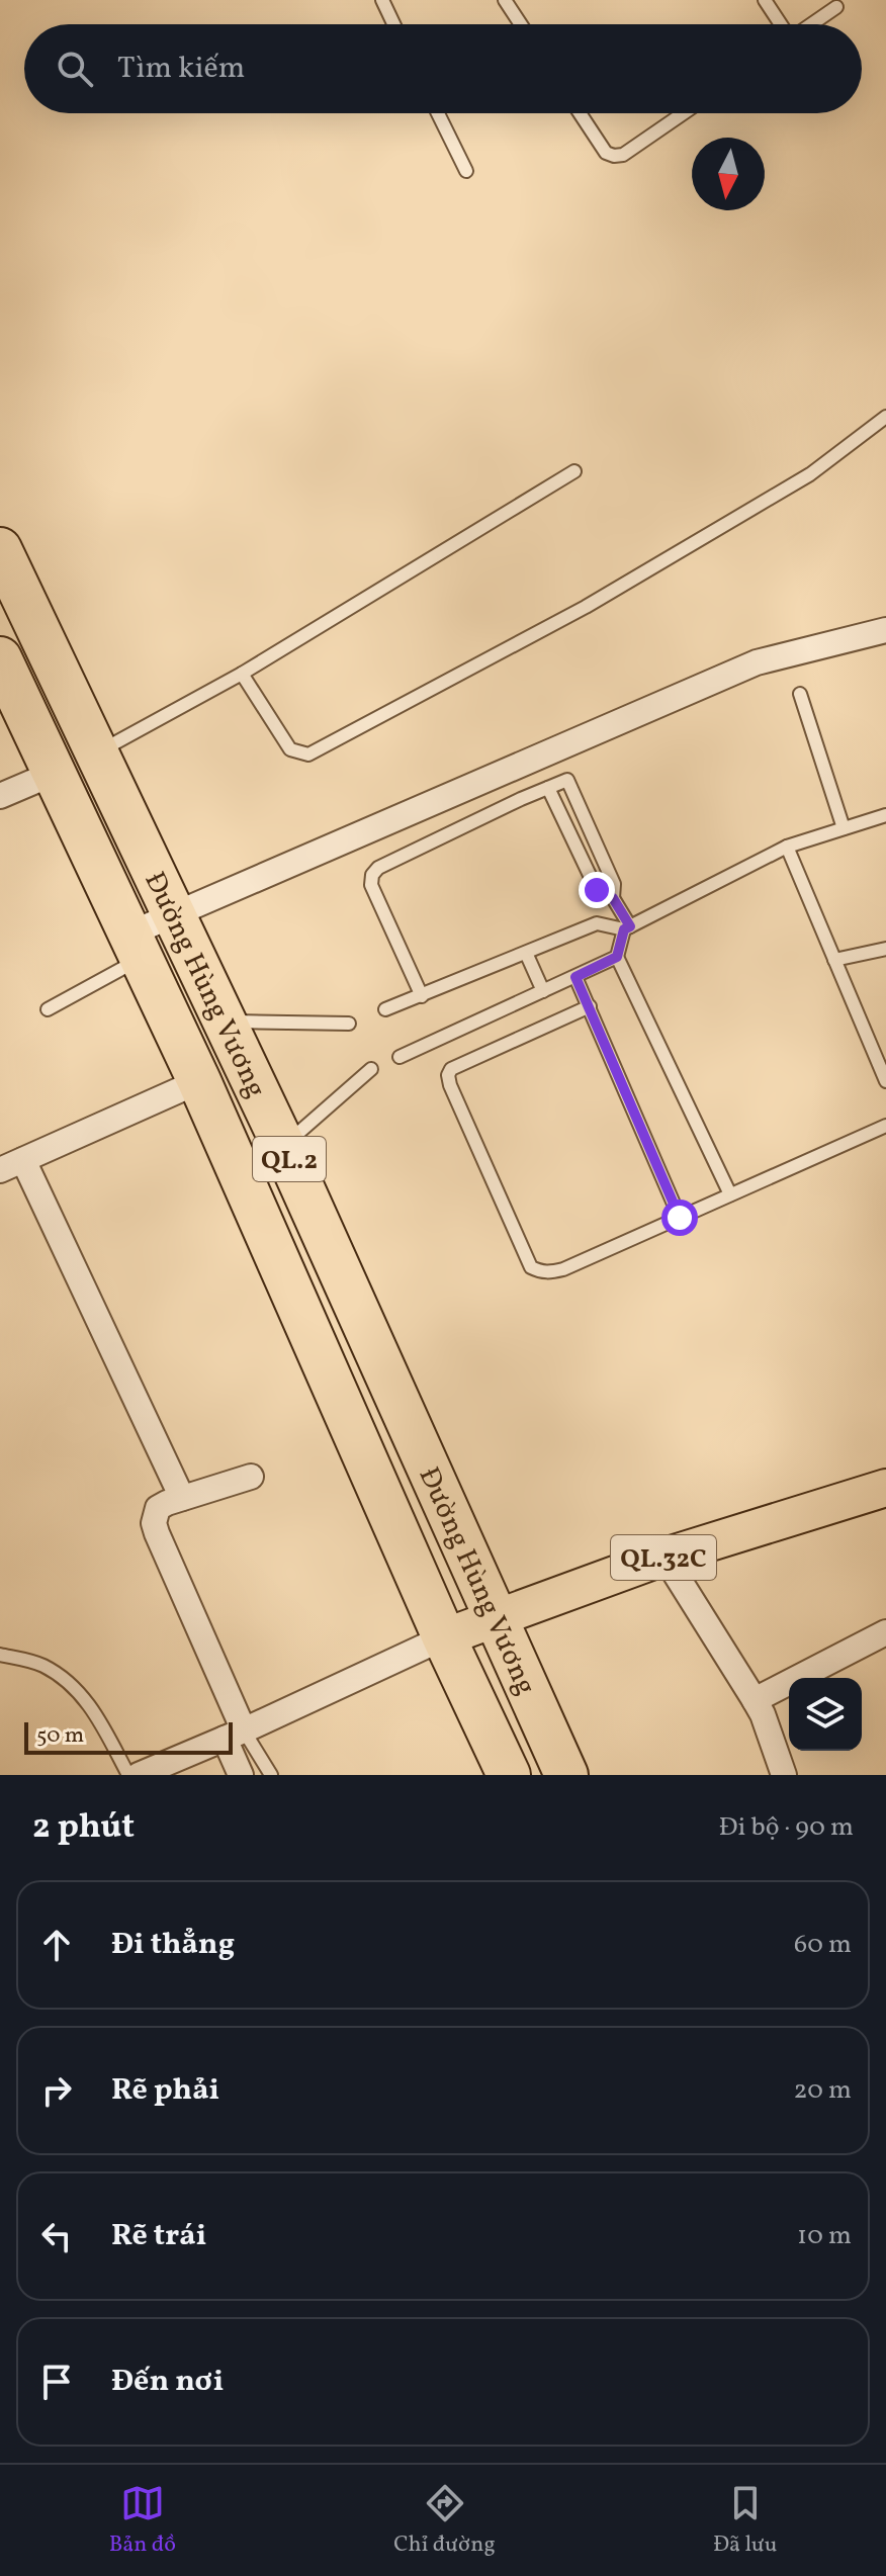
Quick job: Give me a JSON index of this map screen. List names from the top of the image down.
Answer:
{
  "streets": {
    "highway": ["Đường Hùng Vương", "QL.2"],
    "main road": ["QL.32C"]
  },
  "crossings": [
    ["Đường Hùng Vương", "QL.32C"]
  ],
  "scale_bar": "50 m",
  "north": "bottom",
  "page": {
    "search": "Tìm kiếm",
    "scale": "50 m",
    "heading": ["2 phút", "Đi bộ · 90 m"],
    "list": [
      ["Đi thẳng", "60 m"],
      ["Rẽ phải", "20 m"],
      ["Rẽ trái", "10 m"],
      "Đến nơi"
    ],
    "nav": ["Bản đồ", "Chỉ đường", "Đã lưu"]
  }
}
